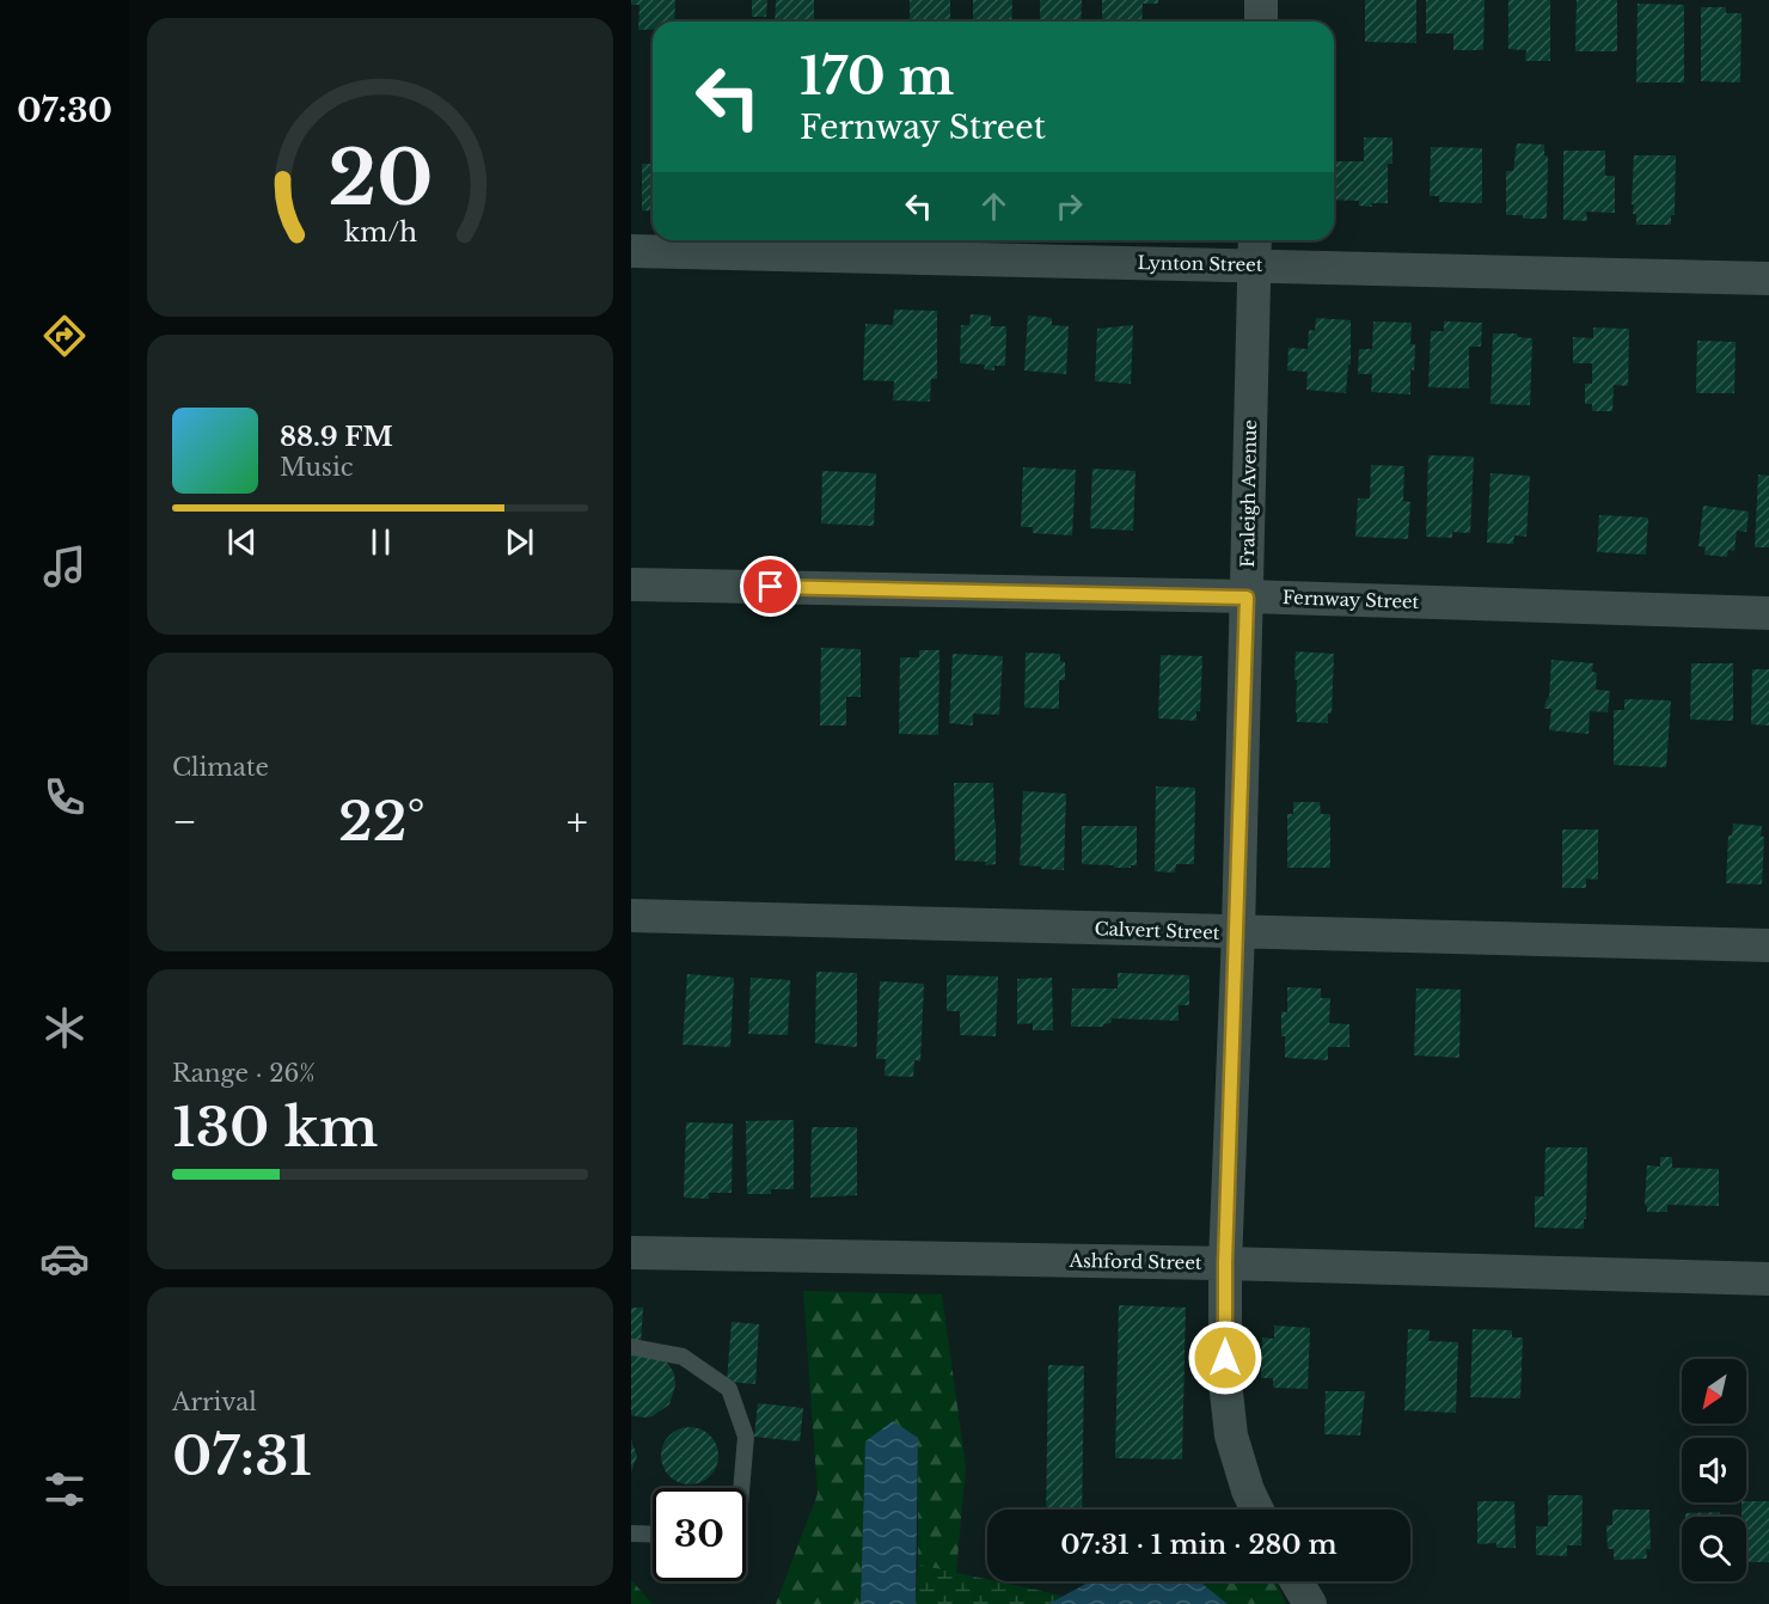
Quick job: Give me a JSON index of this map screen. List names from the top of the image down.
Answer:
{
  "streets": {
    "street": [
      "Lynton Street",
      "Fraleigh Avenue",
      "Fernway Street",
      "Calvert Street",
      "Ashford Street"
    ]
  },
  "crossings": [
    ["Lynton Street", "Fraleigh Avenue"],
    ["Fraleigh Avenue", "Fernway Street"],
    ["Fraleigh Avenue", "Calvert Street"],
    ["Fraleigh Avenue", "Ashford Street"]
  ],
  "north": "bottom left",
  "page": {
    "tabs": "07:30",
    "turn": ["170 m", "Fernway Street"],
    "song": ["88.9 FM", "Music"],
    "tile": [
      "Climate",
      ["Range · 26%", "130 km"],
      ["Arrival", "07:31"]
    ],
    "heat": ["−", "22°", "+"],
    "limit": "30",
    "trip": "07:31 · 1 min · 280 m",
    "gauge": ["20", "km/h"]
  }
}
